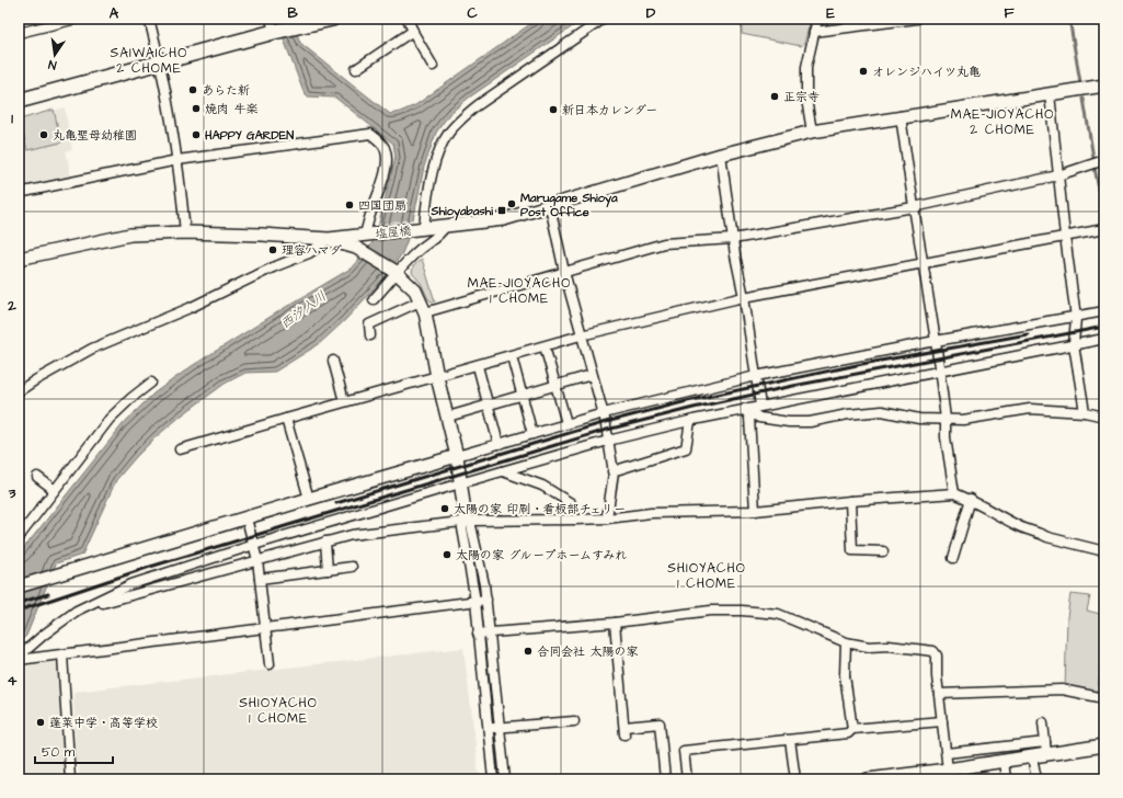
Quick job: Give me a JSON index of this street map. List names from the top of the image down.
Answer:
{
  "streets": {
    "street": ["塩屋橋"]
  },
  "districts": [
    "SAIWAICHO 2 CHOME",
    "MAE-JIOYACHO 2 CHOME",
    "MAE-JIOYACHO 1 CHOME",
    "SHIOYACHO 1 CHOME",
    "SHIOYACHO 1 CHOME"
  ],
  "water": ["西汐入川"],
  "places": {
    "other": [
      "オレンジハイツ丸亀",
      "あらた新",
      "正宗寺",
      "焼肉 牛楽",
      "新日本カレンダー",
      "丸亀聖母幼稚園",
      "HAPPY GARDEN",
      "Marugame Shioya Post Office",
      "四国団扇",
      "理容ハマダ",
      "太陽の家 印刷・看板部チェリー",
      "太陽の家 グループホームすみれ",
      "合同会社 太陽の家",
      "蓬莱中学・高等学校"
    ],
    "transit": ["Shioyabashi"]
  },
  "scale_bar": "50 m",
  "north": "bottom",
  "grid": {
    "columns": [
      "A",
      "B",
      "C",
      "D",
      "E",
      "F"
    ],
    "rows": [
      "1",
      "2",
      "3",
      "4"
    ]
  }
}
